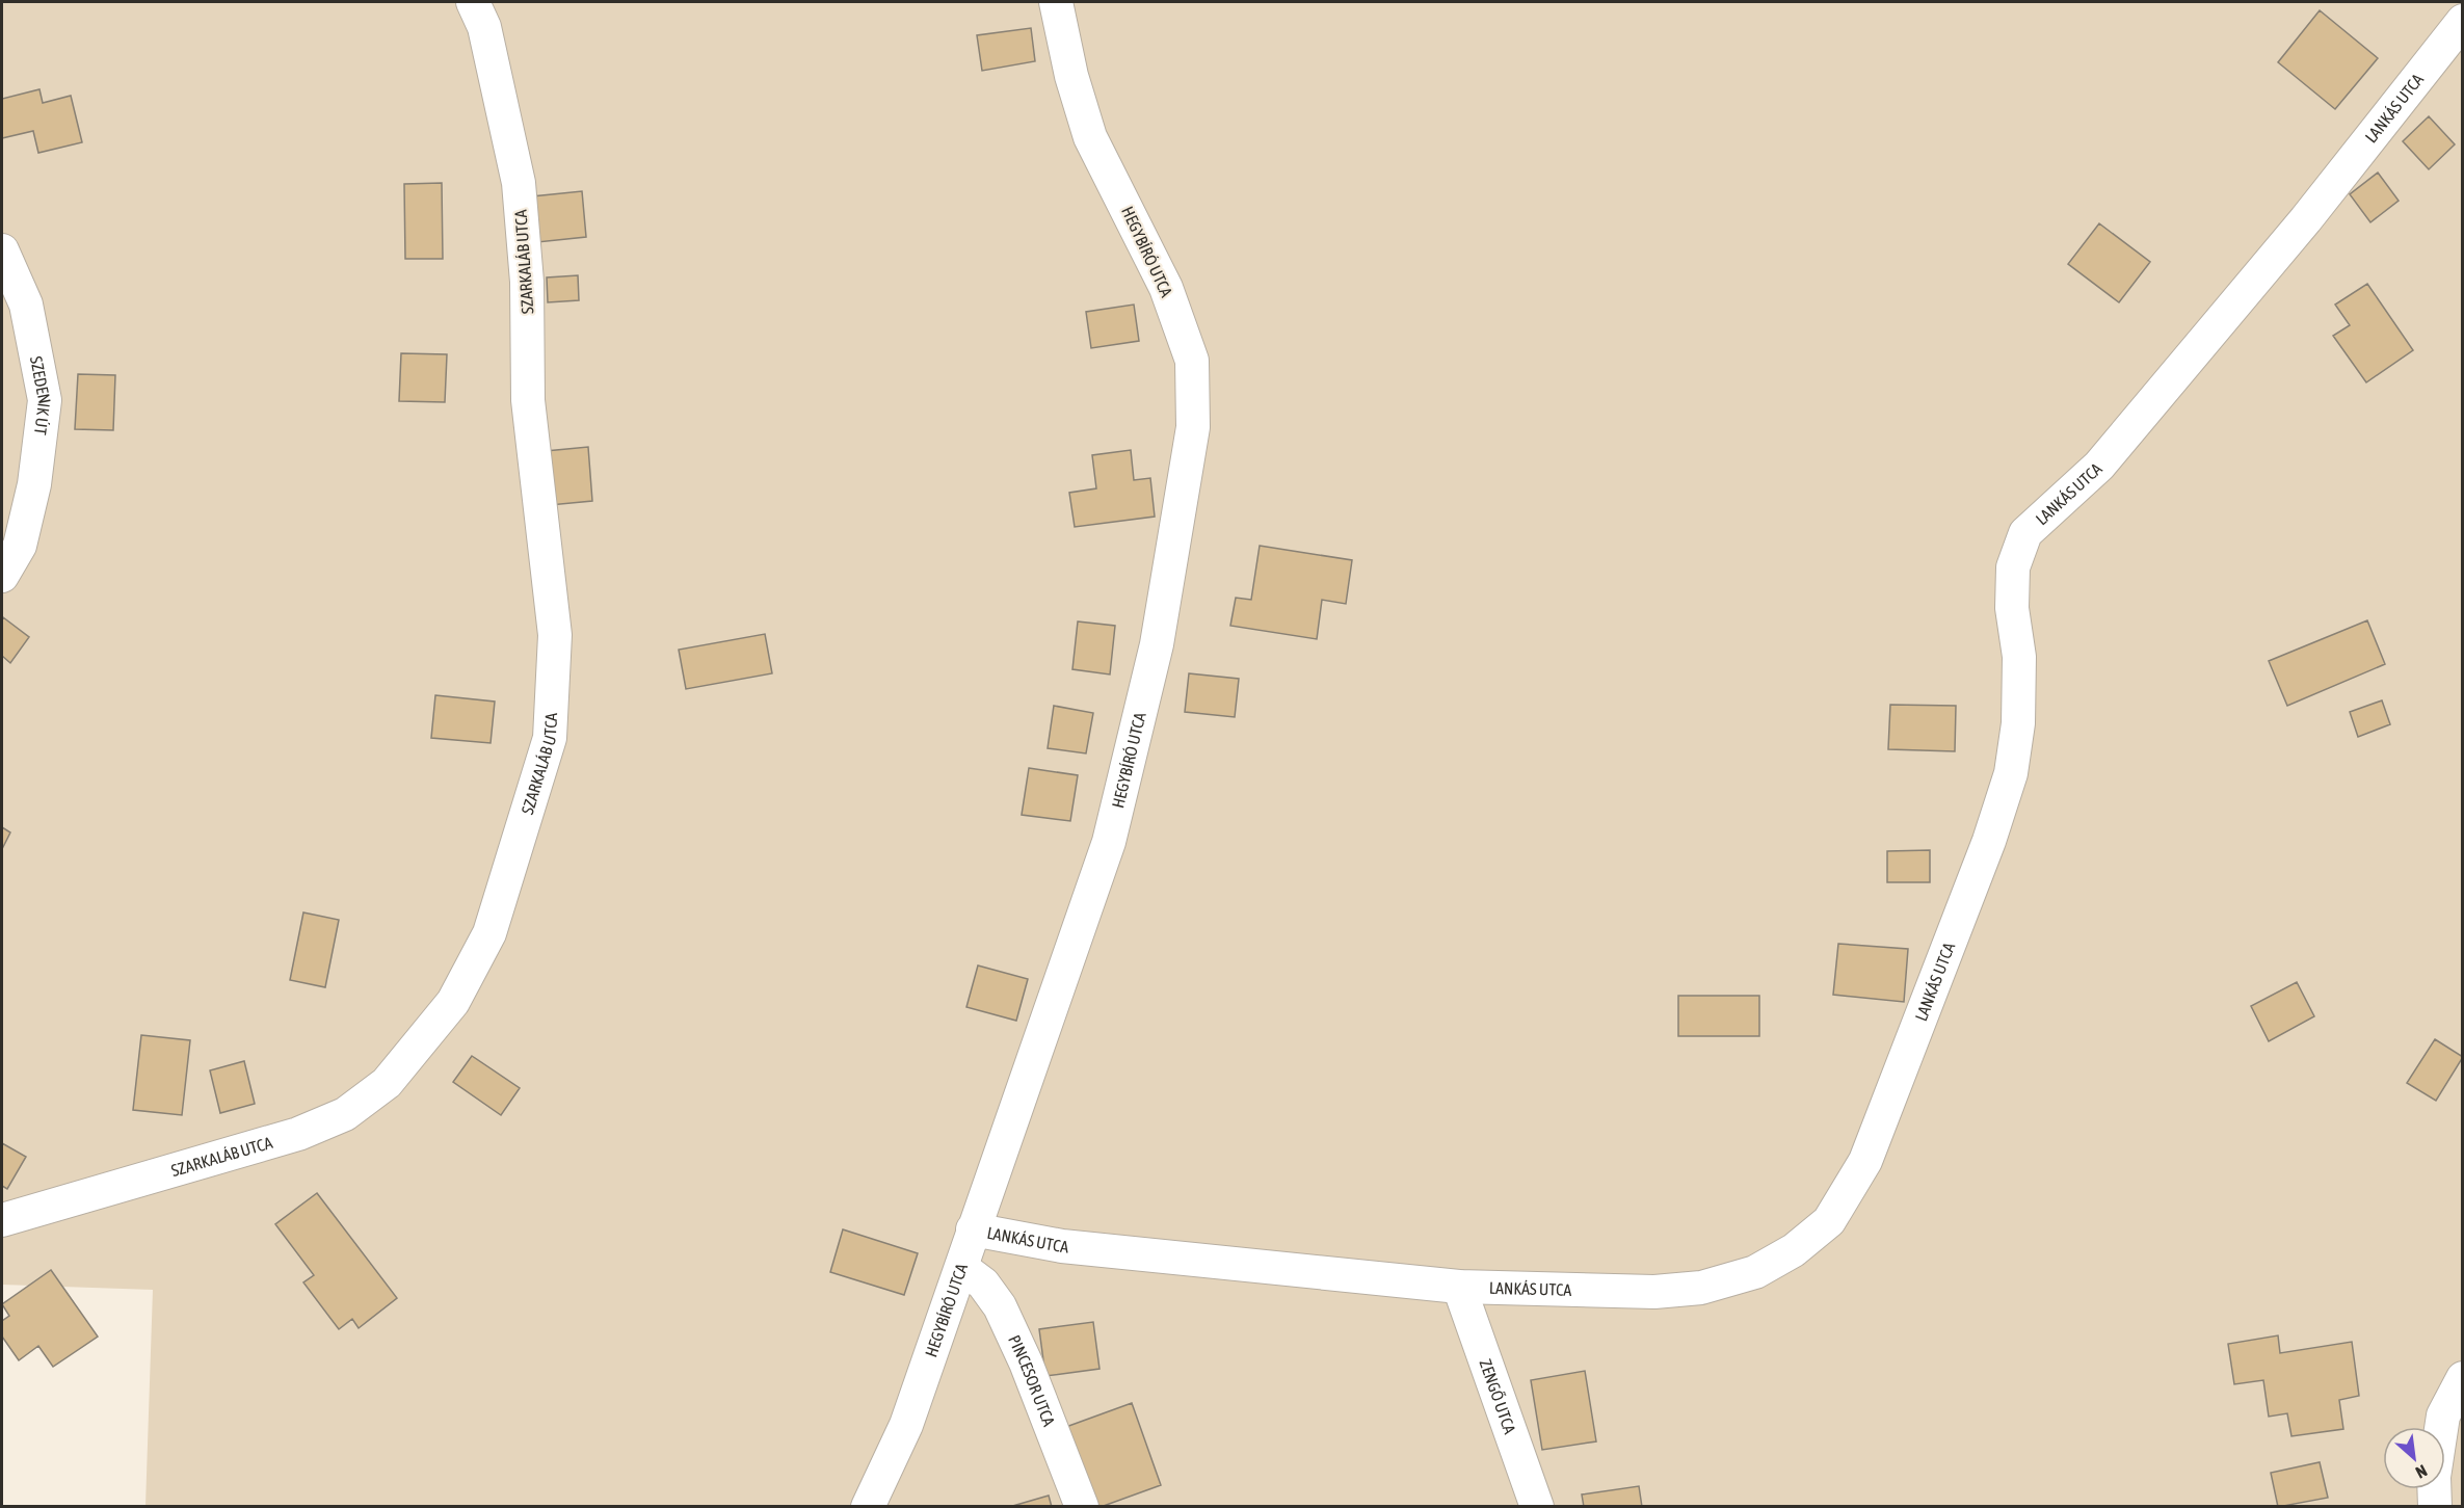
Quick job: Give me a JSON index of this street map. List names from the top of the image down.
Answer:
{
  "streets": {
    "street": [
      "LANKÁS UTCA",
      "HEGYBÍRÓ UTCA",
      "SZARKALÁB UTCA",
      "SZEDENIK ÚT",
      "PINCESOR UTCA",
      "ZENGŐ UTCA"
    ]
  },
  "crossings": [
    ["LANKÁS UTCA", "HEGYBÍRÓ UTCA"],
    ["LANKÁS UTCA", "ZENGŐ UTCA"],
    ["HEGYBÍRÓ UTCA", "PINCESOR UTCA"]
  ],
  "north": "bottom right"
}
